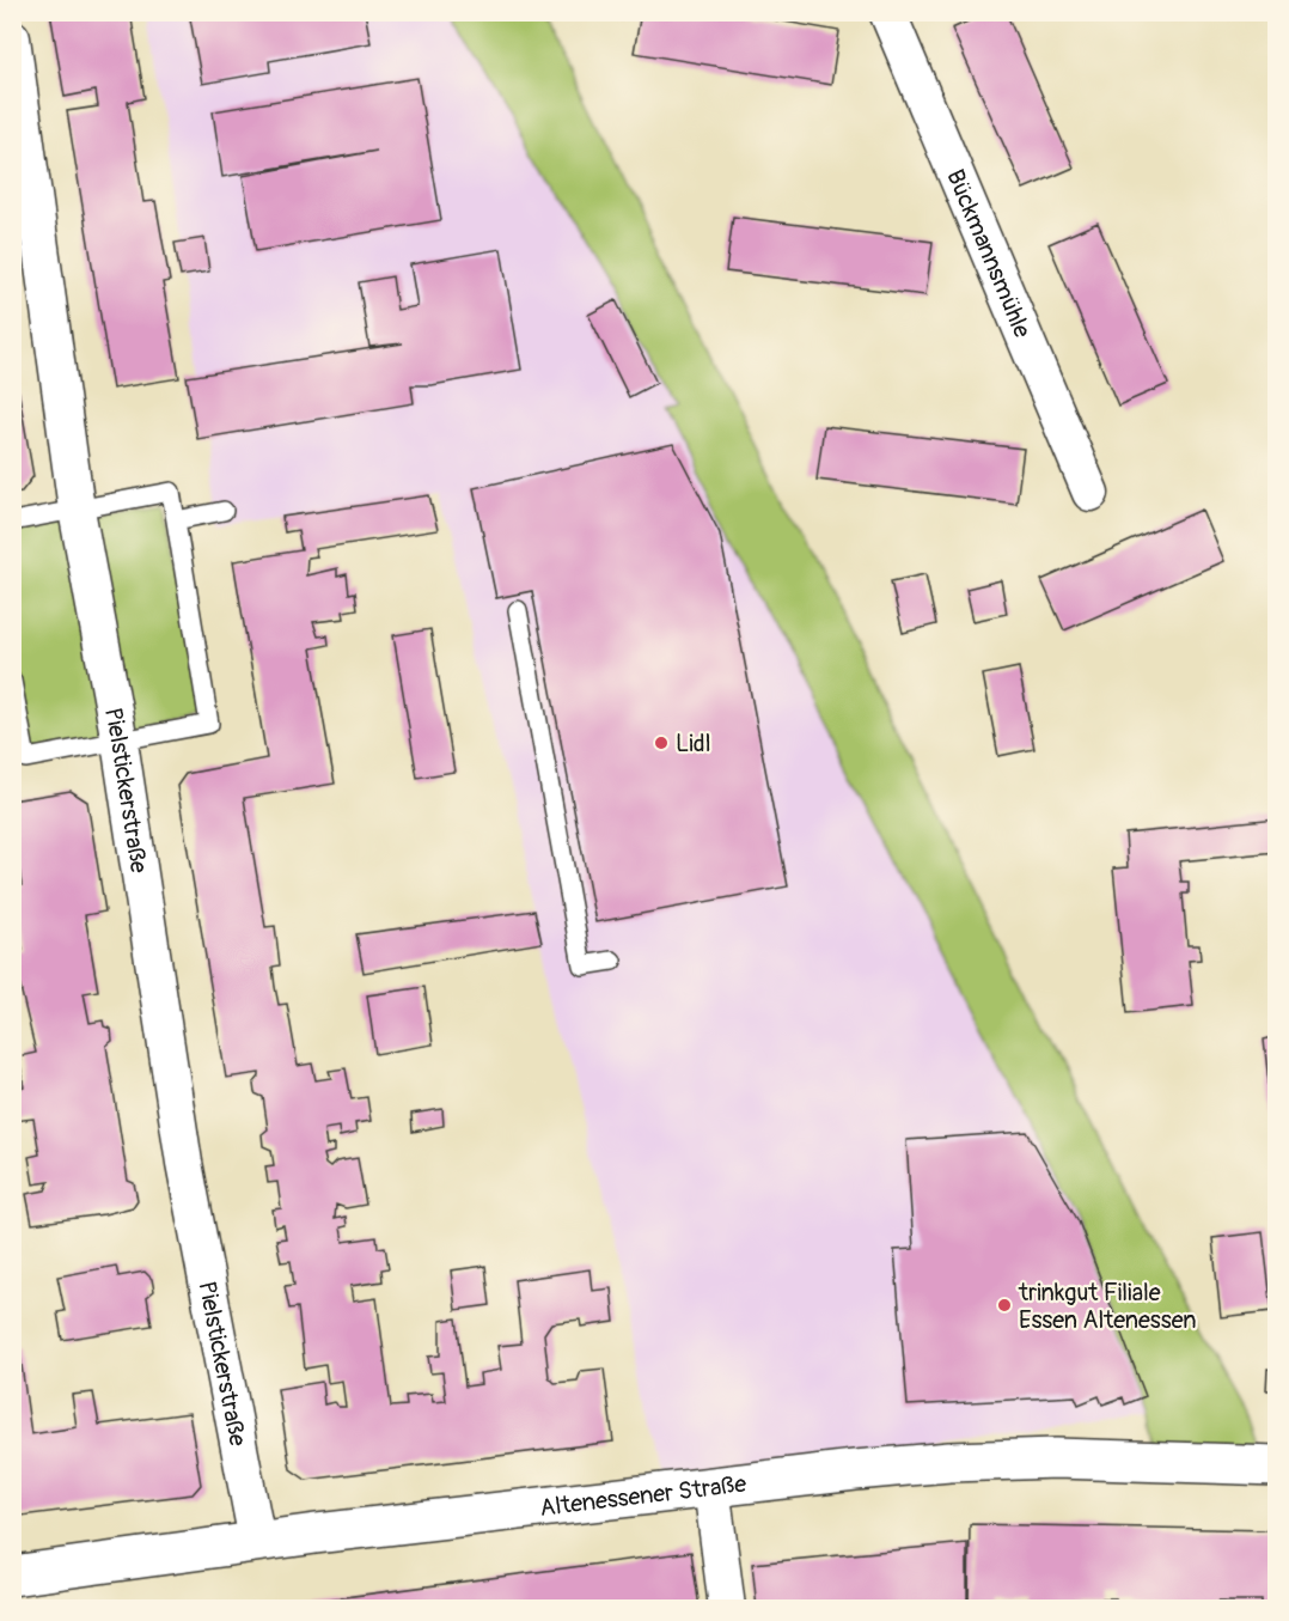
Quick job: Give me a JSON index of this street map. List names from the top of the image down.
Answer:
{
  "streets": {
    "main road": ["Altenessener Straße"],
    "street": ["Bückmannsmühle", "Pielstickerstraße"]
  },
  "crossings": [
    ["Pielstickerstraße", "Altenessener Straße"]
  ],
  "places": ["Lidl", "trinkgut Filiale Essen Altenessen"]
}
